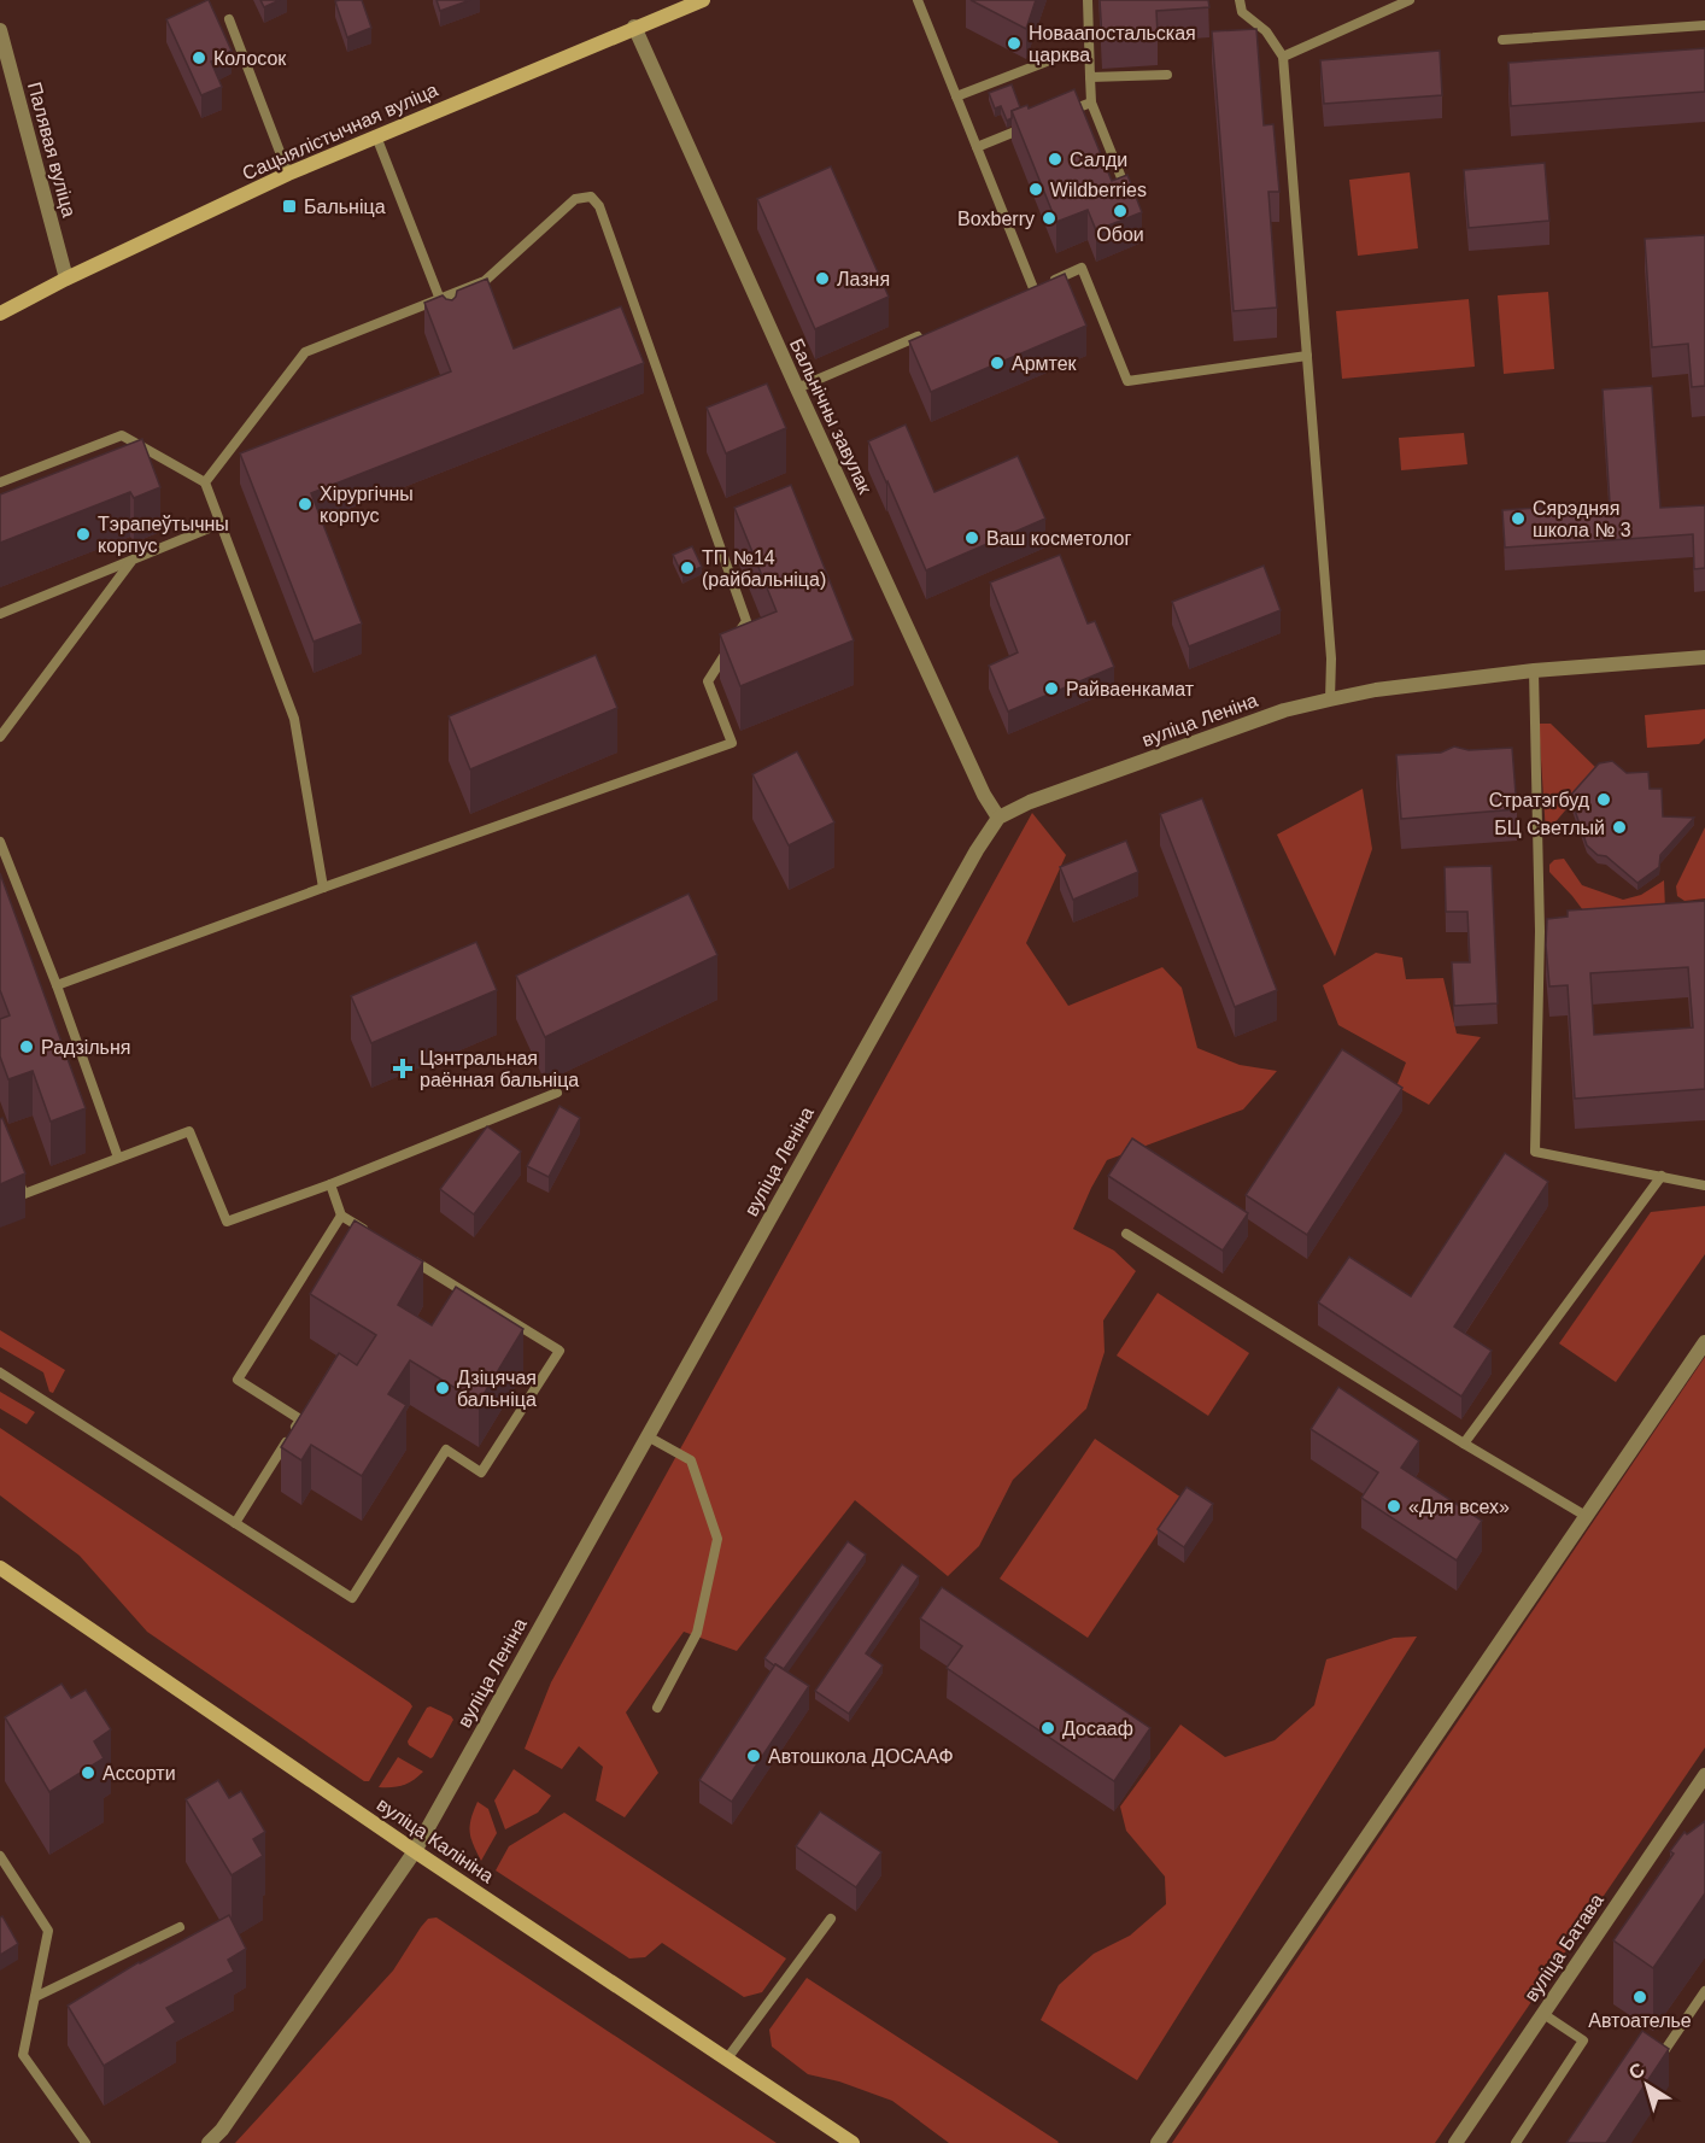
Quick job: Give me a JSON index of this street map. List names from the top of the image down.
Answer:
{
  "streets": {
    "main road": ["Сацыялістычная вуліца", "вуліца Калініна"],
    "street": [
      "Палявая вуліца",
      "Бальнічны завулак",
      "вуліца Леніна",
      "вуліца Батава"
    ]
  },
  "crossings": [
    ["Сацыялістычная вуліца", "Палявая вуліца"],
    ["Сацыялістычная вуліца", "Бальнічны завулак"],
    ["Бальнічны завулак", "вуліца Леніна"],
    ["вуліца Леніна", "вуліца Калініна"]
  ],
  "places": {
    "other": [
      "Новаапостальская царква",
      "Колосок",
      "Салди",
      "Wildberries",
      "Обои",
      "Boxberry",
      "Лазня",
      "Армтек",
      "Хірургічны корпус",
      "Сярэдняя школа № 3",
      "Тэрапеўтычны корпус",
      "Ваш косметолог",
      "ТП №14 (райбальніца)",
      "Райваенкамат",
      "Стратэгбуд",
      "БЦ Светлый",
      "Радзільня",
      "Дзіцячая бальніца",
      "«Для всех»",
      "Досааф",
      "Автошкола ДОСААФ",
      "Ассорти",
      "Автоателье"
    ],
    "transit": ["Бальніца"],
    "health": ["Цэнтральная раённая бальніца"]
  },
  "north": "top left"
}
